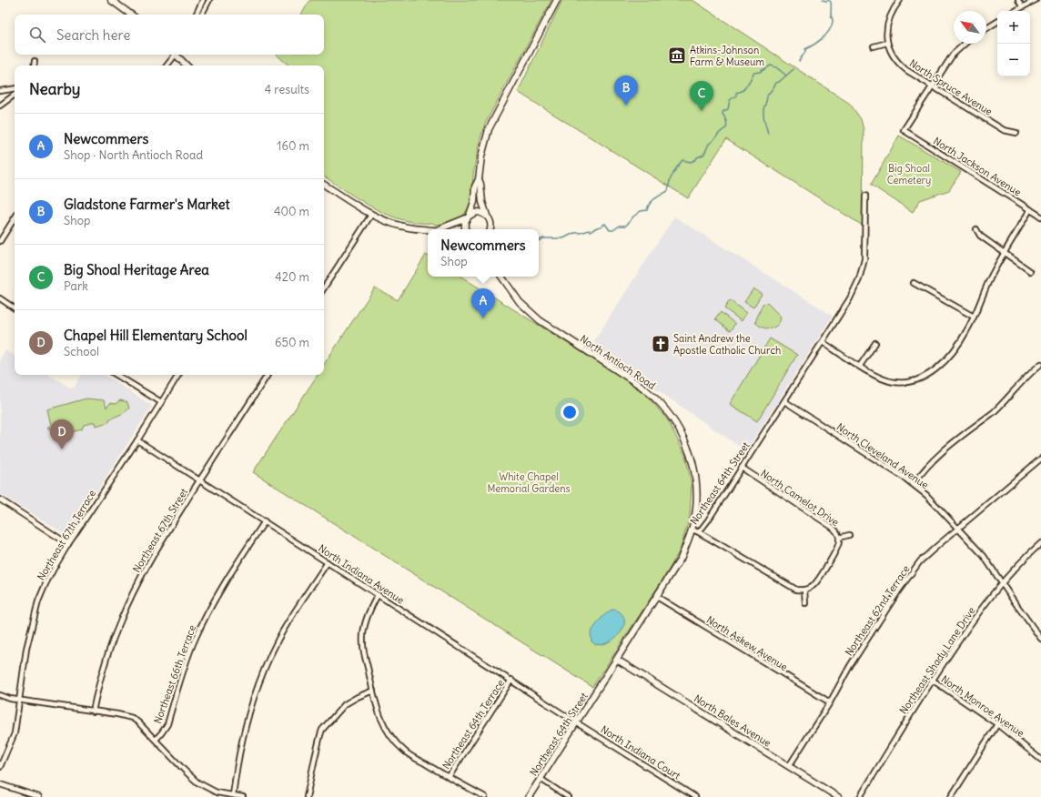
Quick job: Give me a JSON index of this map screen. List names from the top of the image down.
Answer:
{
  "streets": {
    "street": [
      "North Spruce Avenue",
      "North Jackson Avenue",
      "North Antioch Road",
      "North Cleveland Avenue",
      "Northeast 64th Street",
      "North Camelot Drive",
      "Northeast 67th Street",
      "Northeast 67th Terrace",
      "North Indiana Avenue",
      "Northeast 62nd Terrace",
      "North Askew Avenue",
      "Northeast Shady Lane Drive",
      "Northeast 66th Terrace",
      "North Monroe Avenue",
      "North Bales Avenue",
      "Northeast 64th Terrace",
      "North Indiana Court"
    ]
  },
  "crossings": [
    ["North Spruce Avenue", "North Jackson Avenue"],
    ["North Antioch Road", "Northeast 64th Street"],
    ["North Cleveland Avenue", "Northeast 64th Street"],
    ["North Cleveland Avenue", "Northeast 62nd Terrace"],
    ["North Cleveland Avenue", "Northeast Shady Lane Drive"],
    ["Northeast 64th Street", "North Camelot Drive"],
    ["Northeast 64th Street", "North Indiana Avenue"],
    ["Northeast 64th Street", "North Askew Avenue"],
    ["Northeast 64th Street", "North Bales Avenue"],
    ["Northeast 64th Street", "North Indiana Court"],
    ["Northeast 67th Street", "North Indiana Avenue"],
    ["Northeast 67th Terrace", "North Indiana Avenue"],
    ["North Indiana Avenue", "Northeast 66th Terrace"],
    ["North Indiana Avenue", "Northeast 64th Terrace"],
    ["North Indiana Avenue", "North Indiana Court"],
    ["Northeast 62nd Terrace", "North Askew Avenue"],
    ["Northeast 62nd Terrace", "North Bales Avenue"],
    ["Northeast Shady Lane Drive", "North Monroe Avenue"]
  ],
  "parks": ["Big Shoal Cemetery", "White Chapel Memorial Gardens"],
  "places": {
    "museum": ["Atkins-Johnson Farm & Museum"],
    "church": ["Saint Andrew the Apostle Catholic Church"]
  },
  "north": "top left",
  "page": {
    "map_buttons": ["+", "−"],
    "search": "Search here",
    "heading": ["Nearby", "4 results"],
    "pins": [
      "B",
      "C",
      "A",
      "D"
    ],
    "list": [
      {
        "mark": "A",
        "name": "Newcommers",
        "note": "Shop · North Antioch Road",
        "value": "160 m"
      },
      {
        "mark": "B",
        "name": "Gladstone Farmer's Market",
        "note": "Shop",
        "value": "400 m"
      },
      {
        "mark": "C",
        "name": "Big Shoal Heritage Area",
        "note": "Park",
        "value": "420 m"
      },
      {
        "mark": "D",
        "name": "Chapel Hill Elementary School",
        "note": "School",
        "value": "650 m"
      }
    ],
    "popup": ["Newcommers", "Shop"]
  }
}
